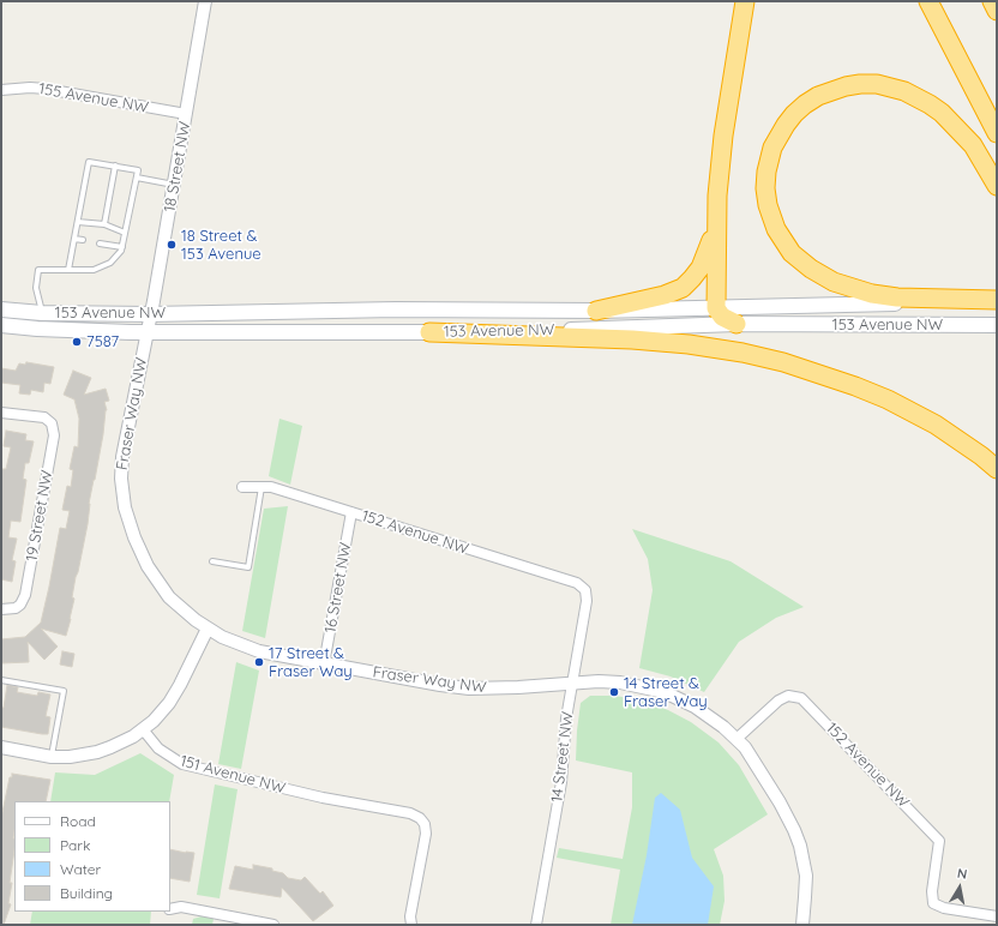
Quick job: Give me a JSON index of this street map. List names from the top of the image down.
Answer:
{
  "streets": {
    "main road": ["153 Avenue NW"],
    "street": [
      "155 Avenue NW",
      "18 Street NW",
      "Fraser Way NW",
      "19 Street NW",
      "152 Avenue NW",
      "16 Street NW",
      "14 Street NW",
      "151 Avenue NW"
    ]
  },
  "crossings": [
    ["155 Avenue NW", "18 Street NW"],
    ["18 Street NW", "153 Avenue NW"],
    ["18 Street NW", "Fraser Way NW"],
    ["153 Avenue NW", "Fraser Way NW"],
    ["Fraser Way NW", "152 Avenue NW"],
    ["Fraser Way NW", "16 Street NW"],
    ["Fraser Way NW", "14 Street NW"],
    ["152 Avenue NW", "16 Street NW"],
    ["152 Avenue NW", "14 Street NW"]
  ],
  "places": [
    "18 Street & 153 Avenue",
    "7587",
    "17 Street & Fraser Way",
    "14 Street & Fraser Way"
  ],
  "legend": [
    "Road",
    "Park",
    "Water",
    "Building"
  ],
  "north": "top"
}
